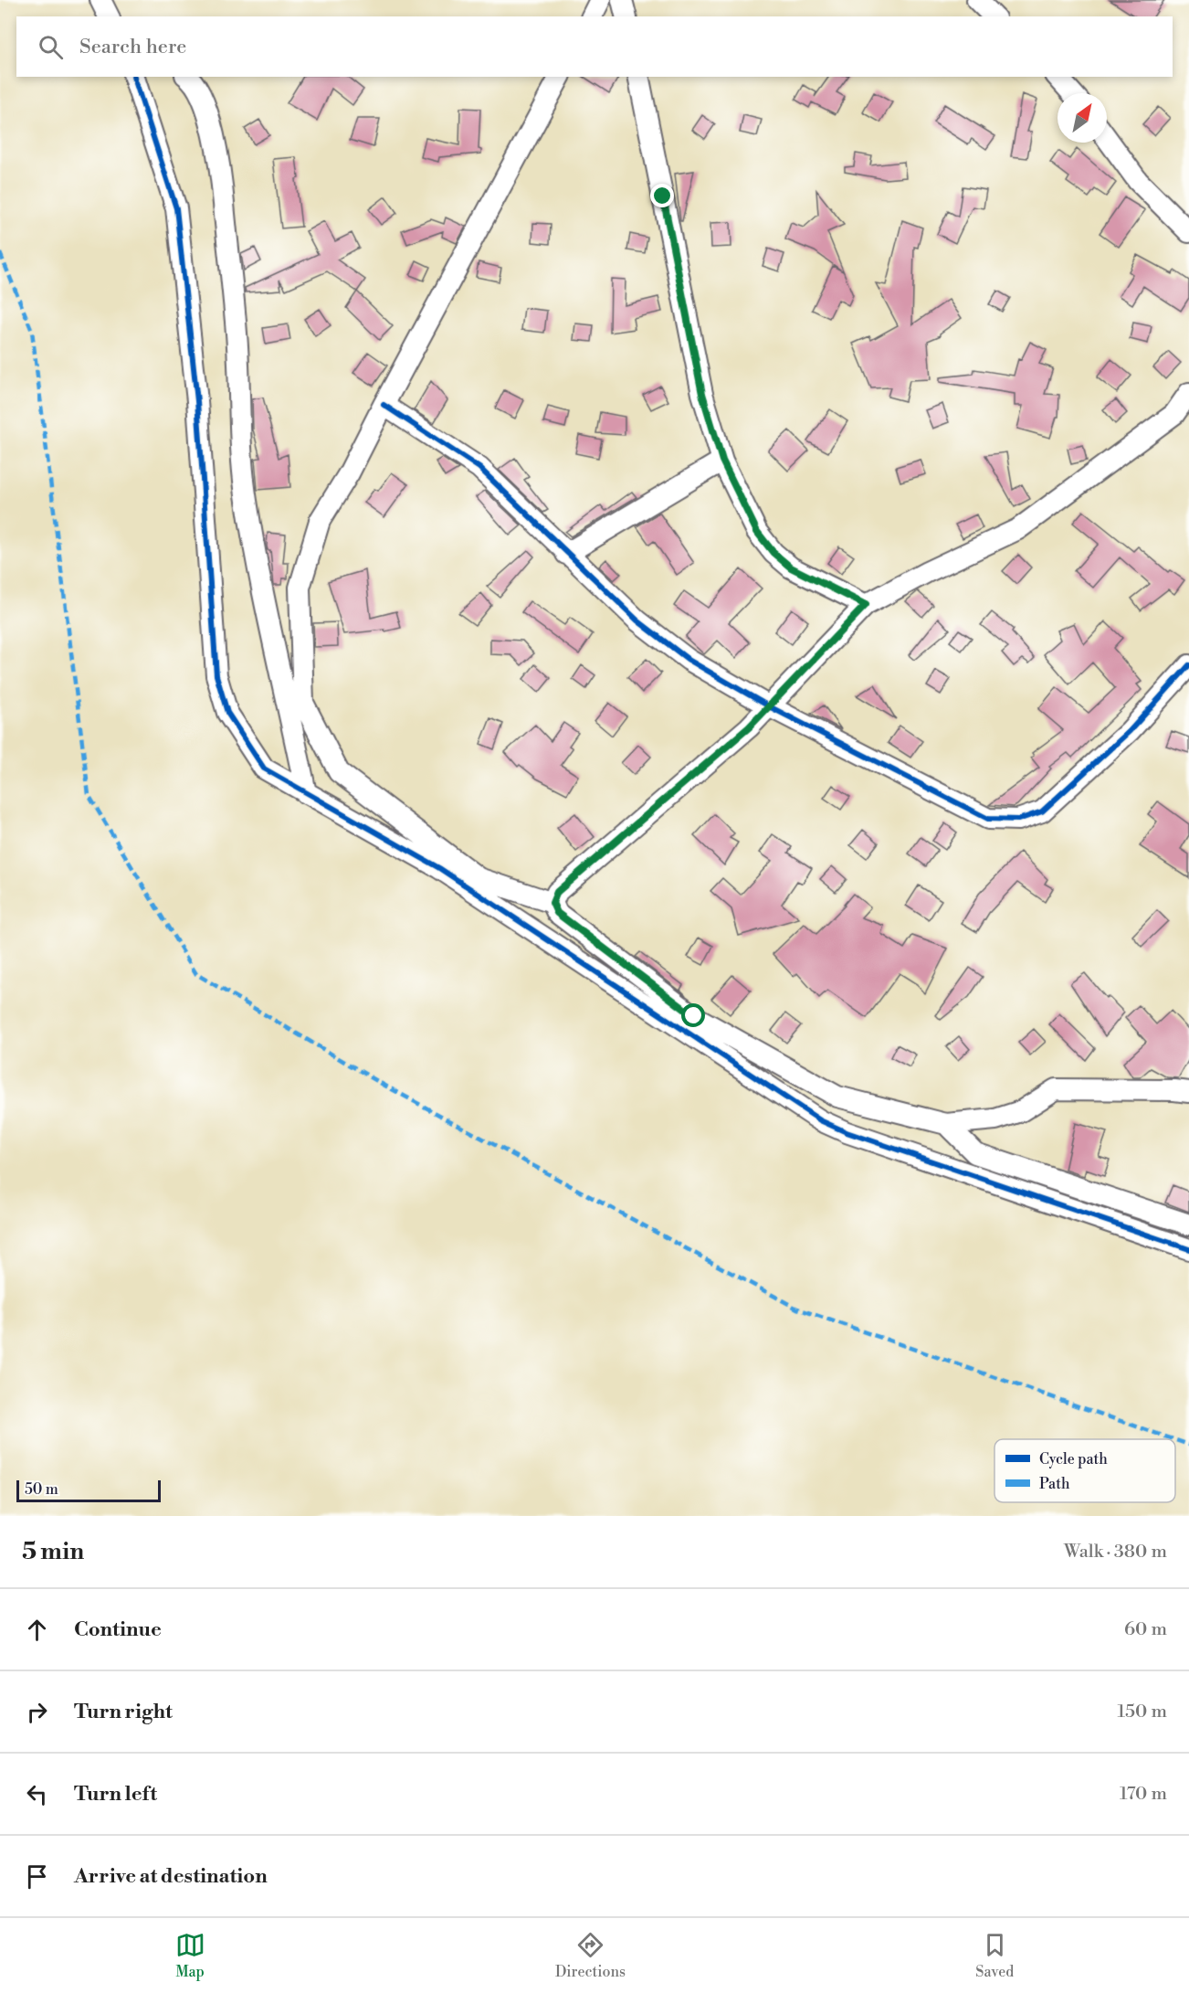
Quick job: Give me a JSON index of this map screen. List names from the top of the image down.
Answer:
{
  "legend": ["Cycle path", "Path"],
  "scale_bar": "50 m",
  "north": "top right",
  "page": {
    "search": "Search here",
    "scale": "50 m",
    "heading": ["5 min", "Walk · 380 m"],
    "list": [
      ["Continue", "60 m"],
      ["Turn right", "150 m"],
      ["Turn left", "170 m"],
      "Arrive at destination"
    ],
    "nav": ["Map", "Directions", "Saved"]
  }
}
